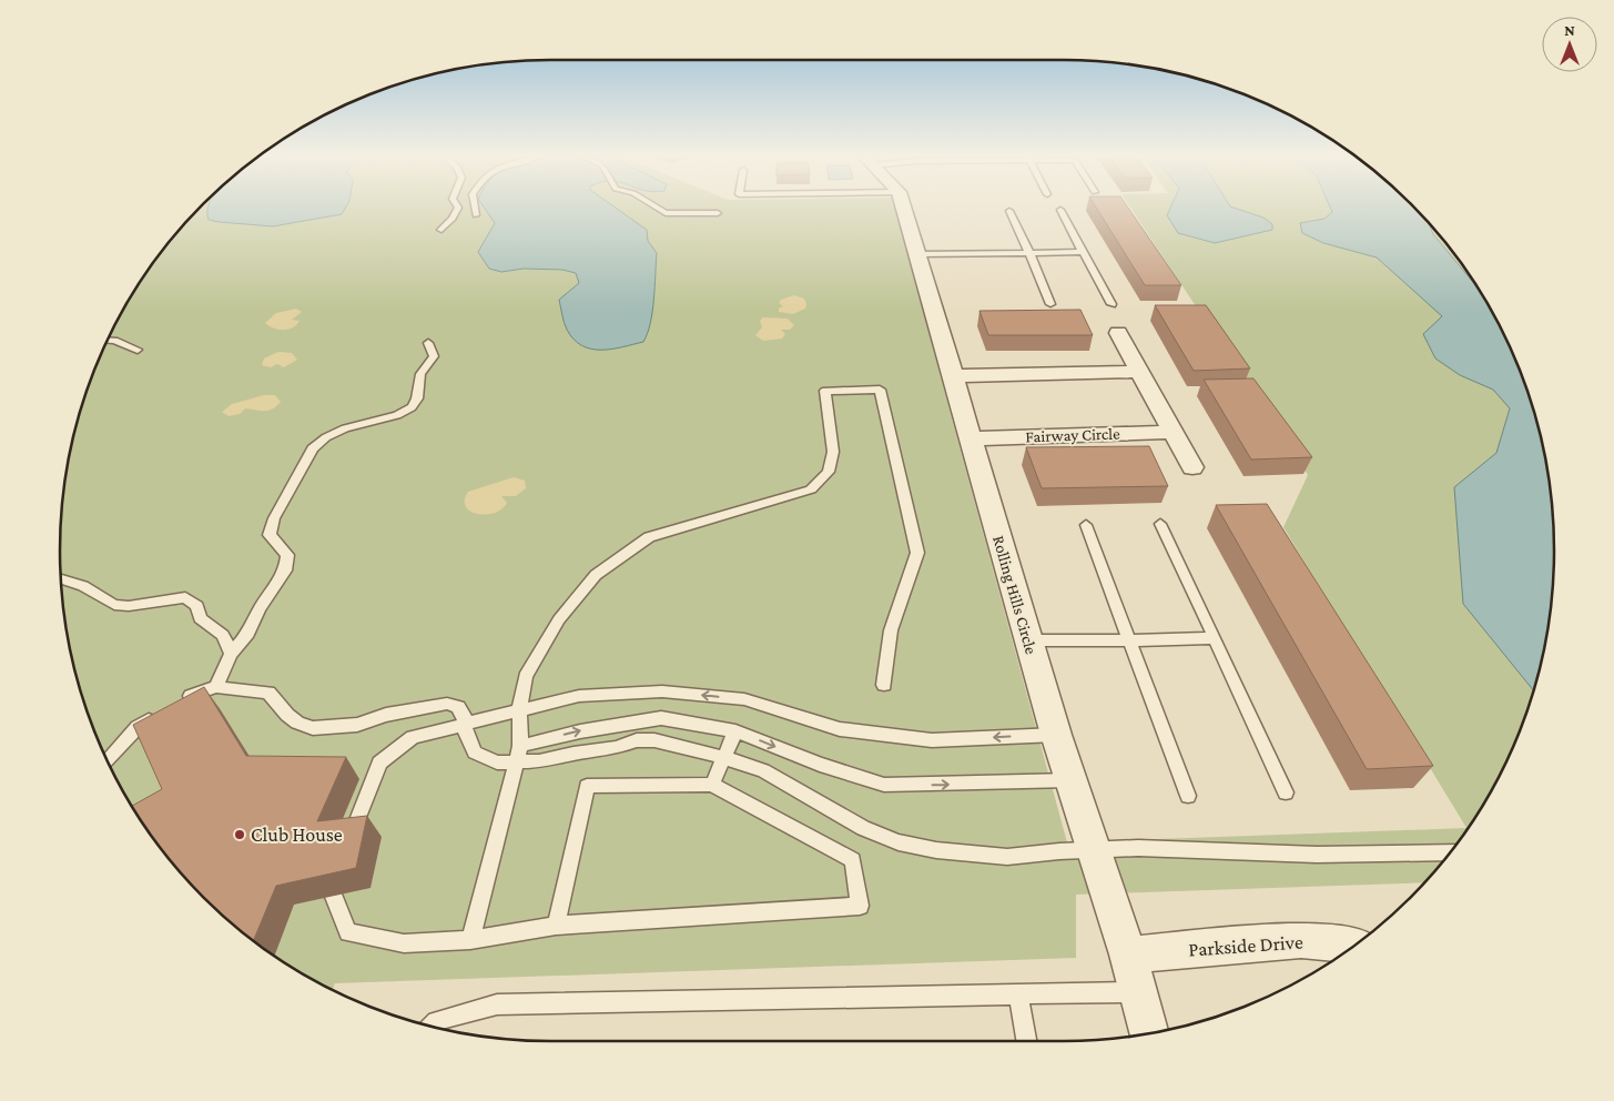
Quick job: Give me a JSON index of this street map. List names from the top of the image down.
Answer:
{
  "streets": {
    "street": ["Fairway Circle", "Rolling Hills Circle", "Parkside Drive"]
  },
  "crossings": [
    ["Fairway Circle", "Rolling Hills Circle"],
    ["Rolling Hills Circle", "Parkside Drive"]
  ],
  "places": ["Club House"],
  "north": "top"
}
